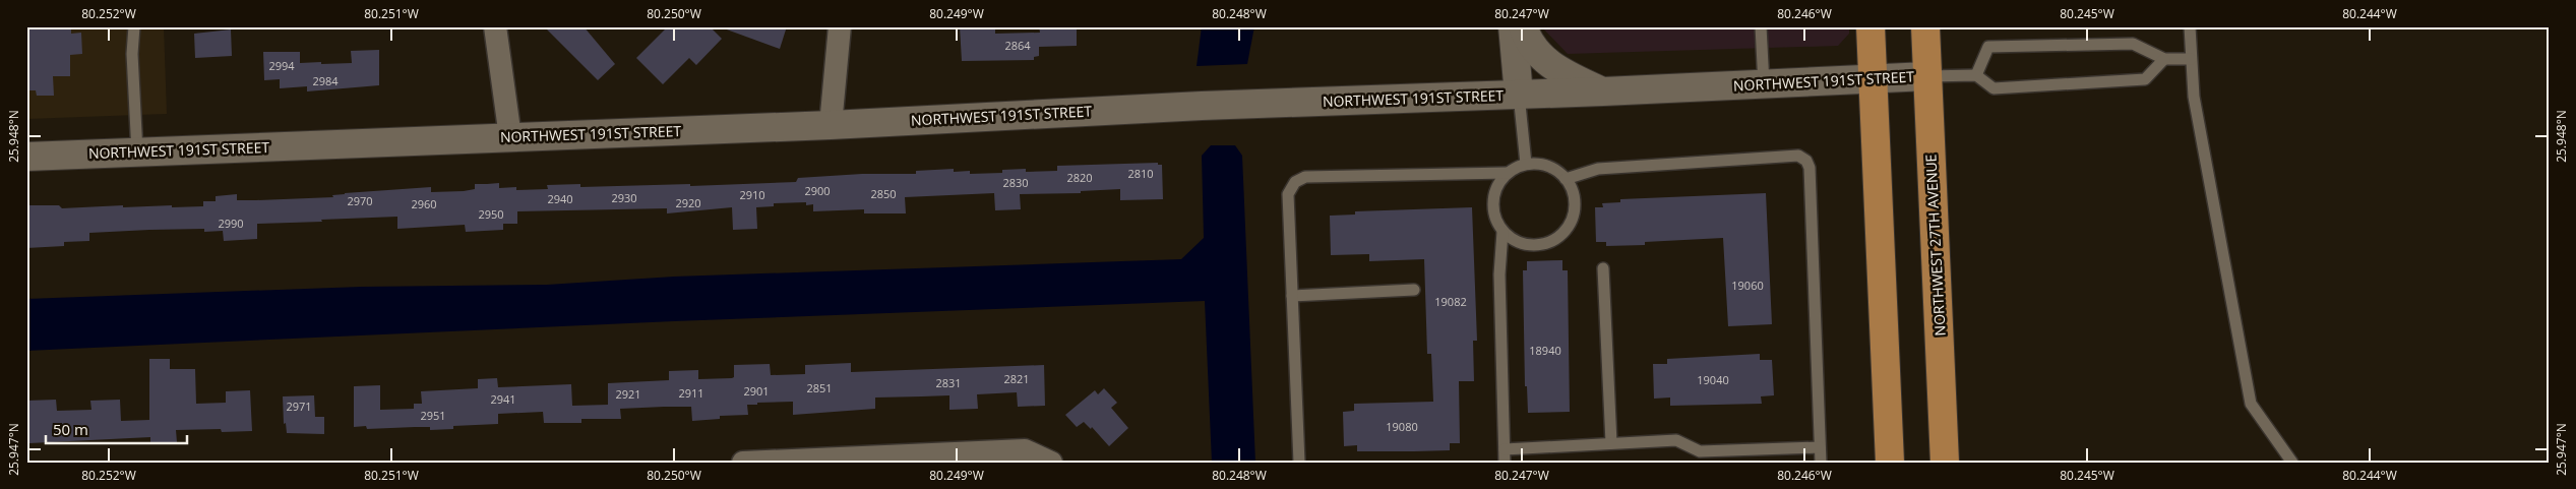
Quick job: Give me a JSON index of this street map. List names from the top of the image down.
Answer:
{
  "streets": {
    "main road": ["NORTHWEST 27TH AVENUE"],
    "street": ["NORTHWEST 191ST STREET"]
  },
  "crossings": [
    ["NORTHWEST 191ST STREET", "NORTHWEST 27TH AVENUE"]
  ],
  "house_numbers": [
    "2864",
    "2994",
    "2984",
    "2810",
    "2820",
    "2830",
    "2900",
    "2850",
    "2910",
    "2930",
    "2940",
    "2970",
    "2920",
    "2960",
    "2950",
    "2990",
    "19060",
    "19082",
    "18940",
    "2821",
    "19040",
    "2831",
    "2851",
    "2901",
    "2911",
    "2921",
    "2941",
    "2971",
    "2951",
    "19080"
  ],
  "scale_bar": "50 m",
  "coordinates": [
    "80.252°W",
    "80.251°W",
    "80.250°W",
    "80.249°W",
    "80.248°W",
    "80.247°W",
    "80.246°W",
    "80.245°W",
    "80.244°W",
    "25.948°N",
    "25.947°N"
  ]
}
